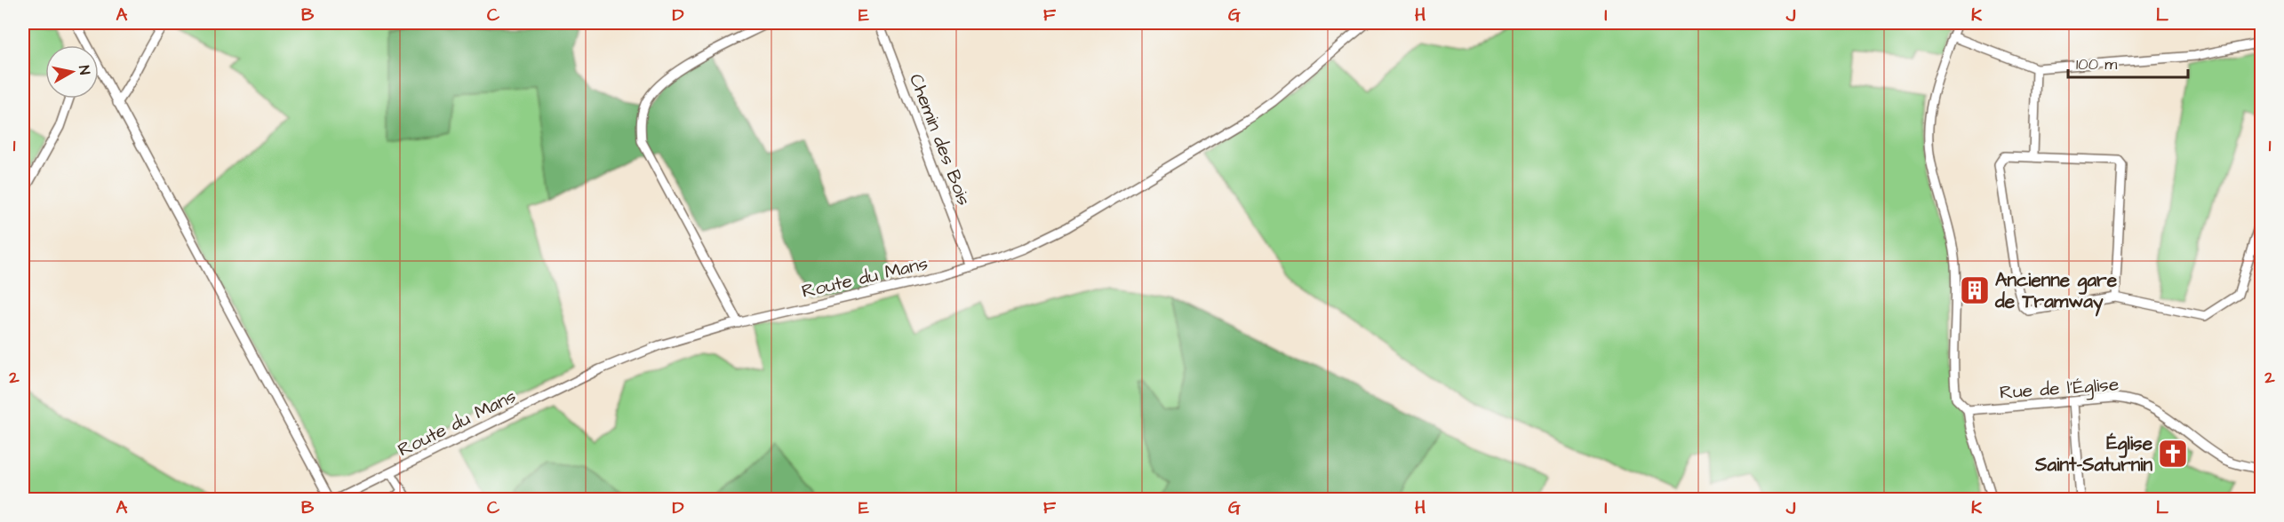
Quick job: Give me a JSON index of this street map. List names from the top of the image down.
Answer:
{
  "streets": {
    "street": ["Chemin des Bois", "Route du Mans", "Rue de l'Église"]
  },
  "crossings": [
    ["Chemin des Bois", "Route du Mans"]
  ],
  "places": {
    "building": ["Ancienne gare de Tramway"],
    "church": ["Église Saint-Saturnin"]
  },
  "scale_bar": "100 m",
  "north": "right",
  "grid": {
    "columns": [
      "A",
      "B",
      "C",
      "D",
      "E",
      "F",
      "G",
      "H",
      "I",
      "J",
      "K",
      "L"
    ],
    "rows": ["1", "2"]
  }
}
